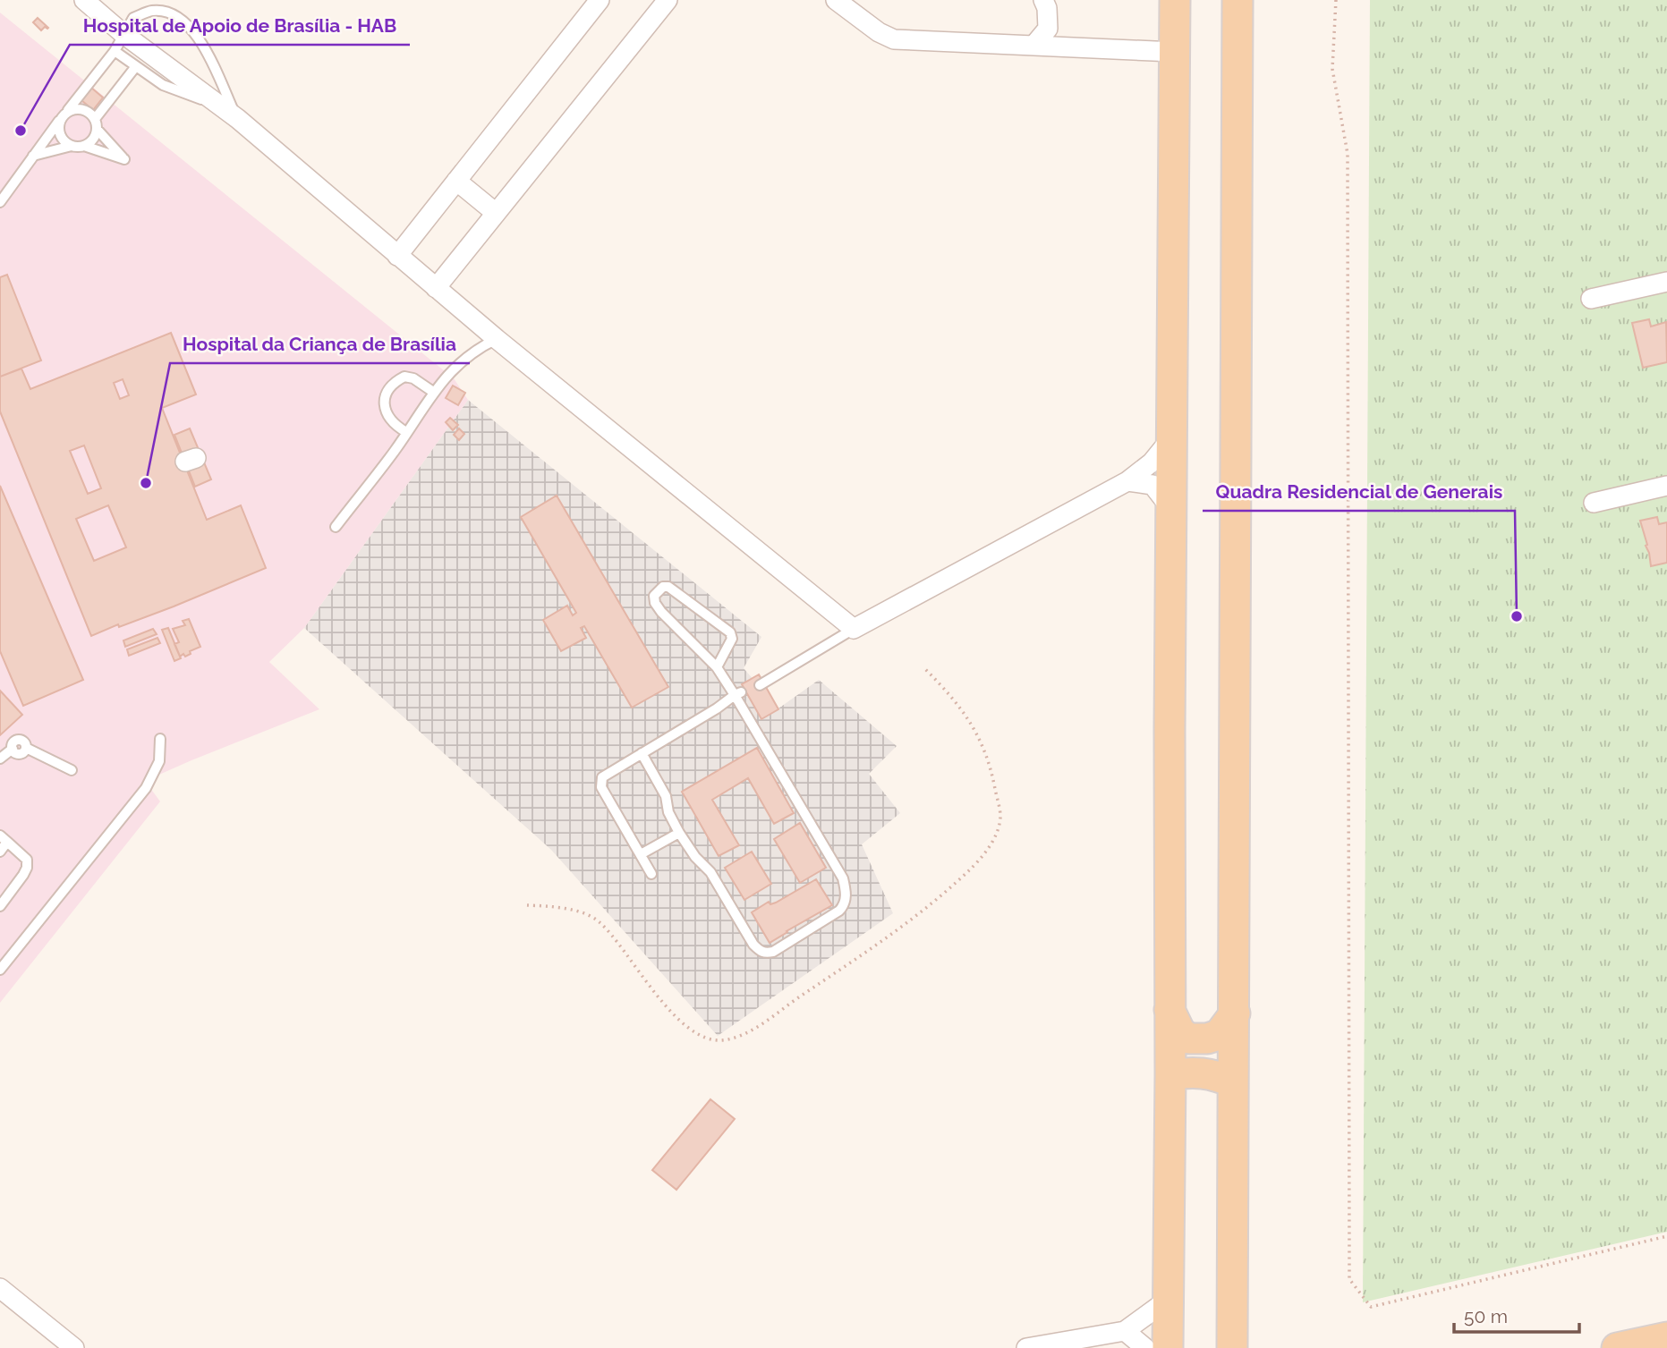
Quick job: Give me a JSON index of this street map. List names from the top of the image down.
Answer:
{
  "places": ["Hospital de Apoio de Brasília - HAB", "Hospital da Criança de Brasília", "Quadra Residencial de Generais"],
  "scale_bar": "50 m"
}
